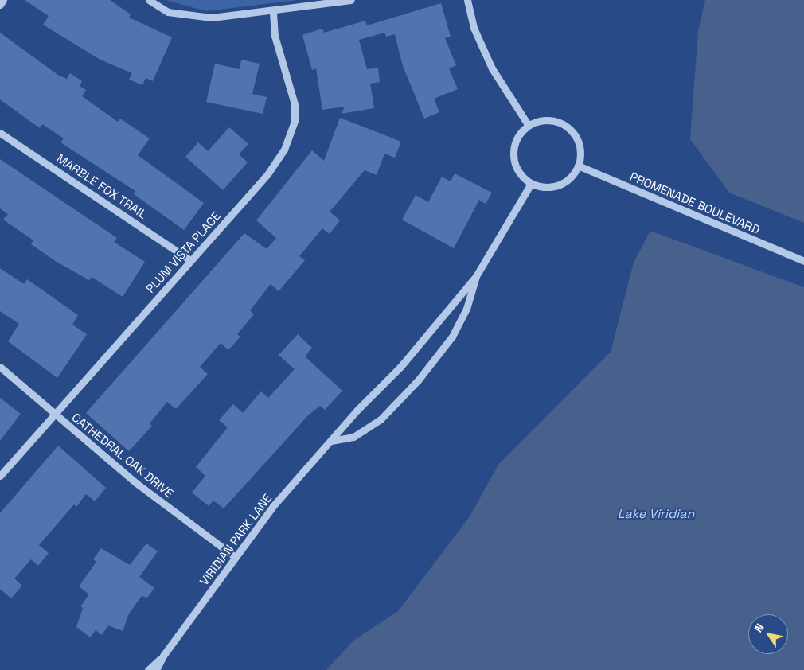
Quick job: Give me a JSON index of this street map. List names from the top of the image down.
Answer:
{
  "streets": {
    "street": [
      "MARBLE FOX TRAIL",
      "PROMENADE BOULEVARD",
      "PLUM VISTA PLACE",
      "CATHEDRAL OAK DRIVE",
      "VIRIDIAN PARK LANE"
    ]
  },
  "crossings": [
    ["MARBLE FOX TRAIL", "PLUM VISTA PLACE"],
    ["PROMENADE BOULEVARD", "VIRIDIAN PARK LANE"],
    ["PLUM VISTA PLACE", "CATHEDRAL OAK DRIVE"],
    ["CATHEDRAL OAK DRIVE", "VIRIDIAN PARK LANE"]
  ],
  "water": ["Lake Viridian"],
  "north": "top left"
}
